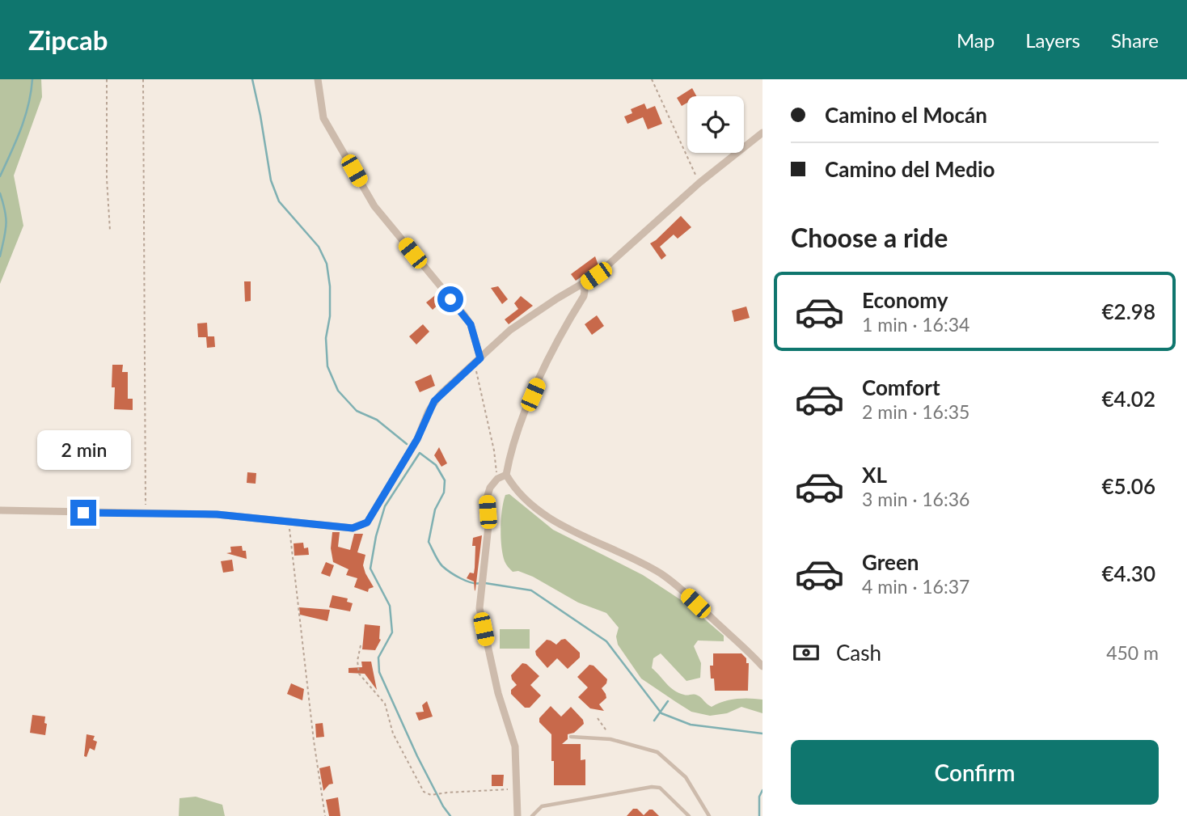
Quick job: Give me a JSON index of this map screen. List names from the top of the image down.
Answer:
{
  "page": {
    "header": "Zipcab",
    "nav": ["Map", "Layers", "Share"],
    "banner": ["Camino el Mocán", "Camino del Medio"],
    "heading": "Choose a ride",
    "list": [
      {
        "name": "Economy",
        "note": "1 min · 16:34",
        "value": "€2.98"
      },
      {
        "name": "Comfort",
        "note": "2 min · 16:35",
        "value": "€4.02"
      },
      {
        "name": "XL",
        "note": "3 min · 16:36",
        "value": "€5.06"
      },
      {
        "name": "Green",
        "note": "4 min · 16:37",
        "value": "€4.30"
      }
    ],
    "bubble": "2 min",
    "pay": ["Cash", "450 m"],
    "buttons": "Confirm"
  }
}
